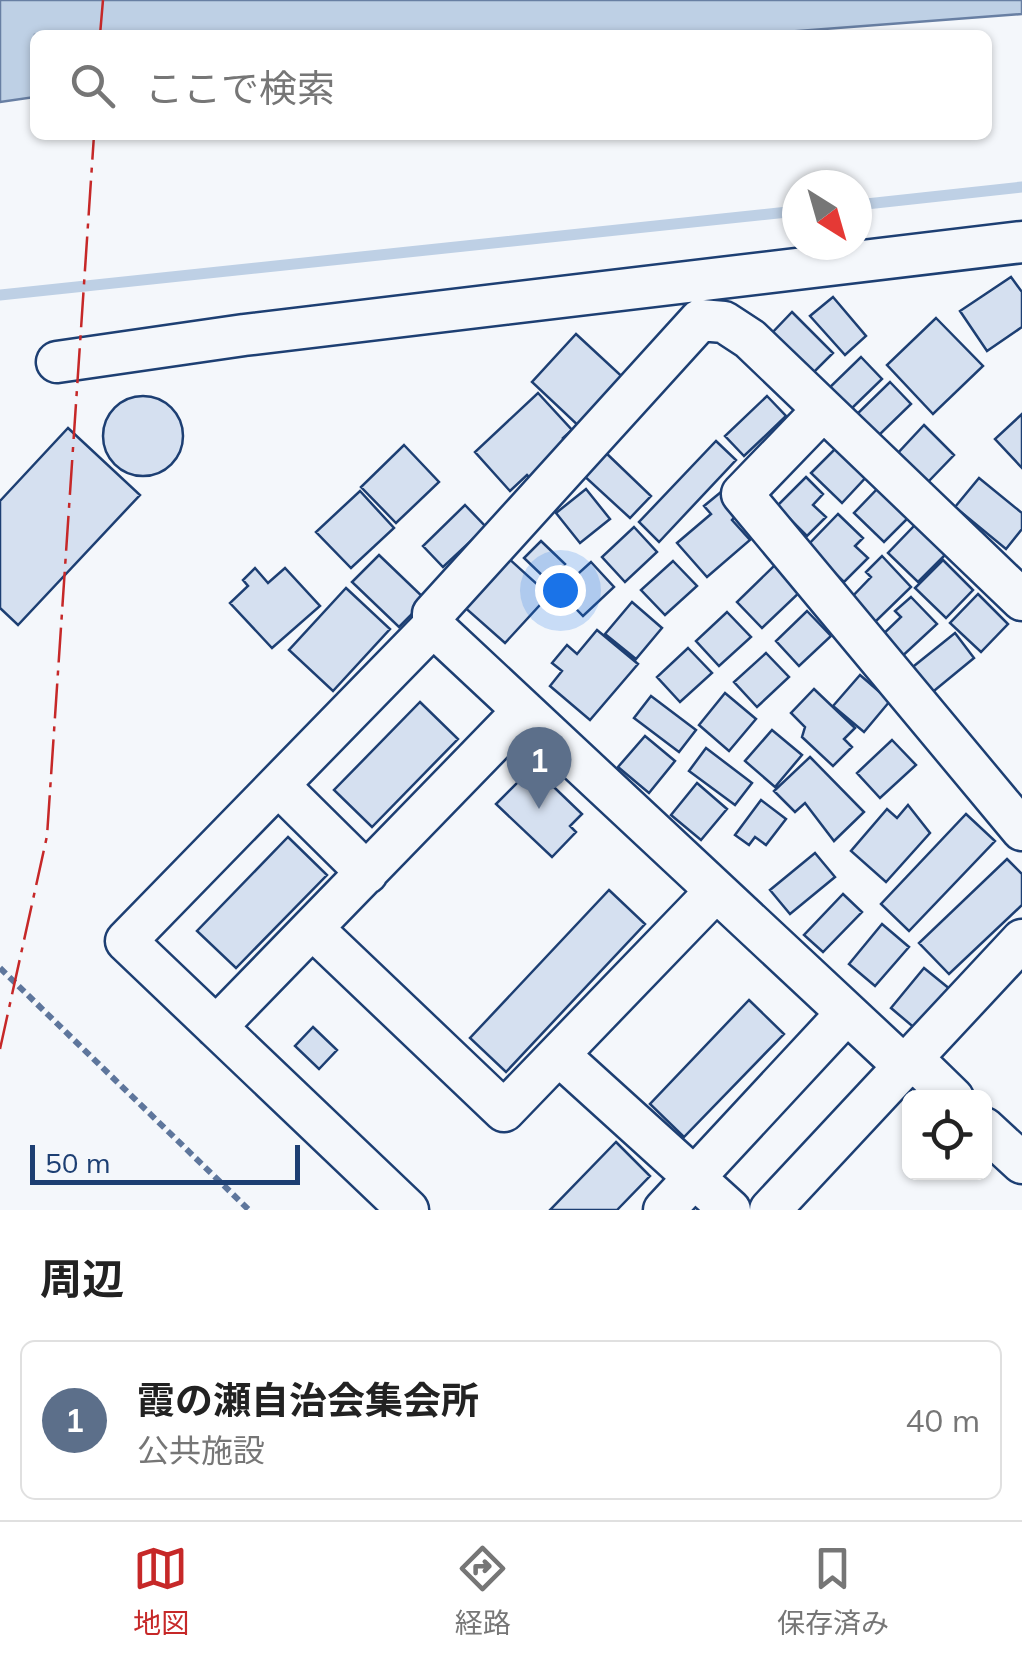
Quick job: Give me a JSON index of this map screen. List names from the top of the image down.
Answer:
{
  "scale_bar": "50 m",
  "north": "bottom right",
  "page": {
    "search": "ここで検索",
    "pins": "1",
    "scale": "50 m",
    "heading": "周辺",
    "list": [
      {
        "mark": "1",
        "name": "霞の瀬自治会集会所",
        "note": "公共施設",
        "value": "40 m"
      }
    ],
    "nav": ["地図", "経路", "保存済み"]
  }
}
